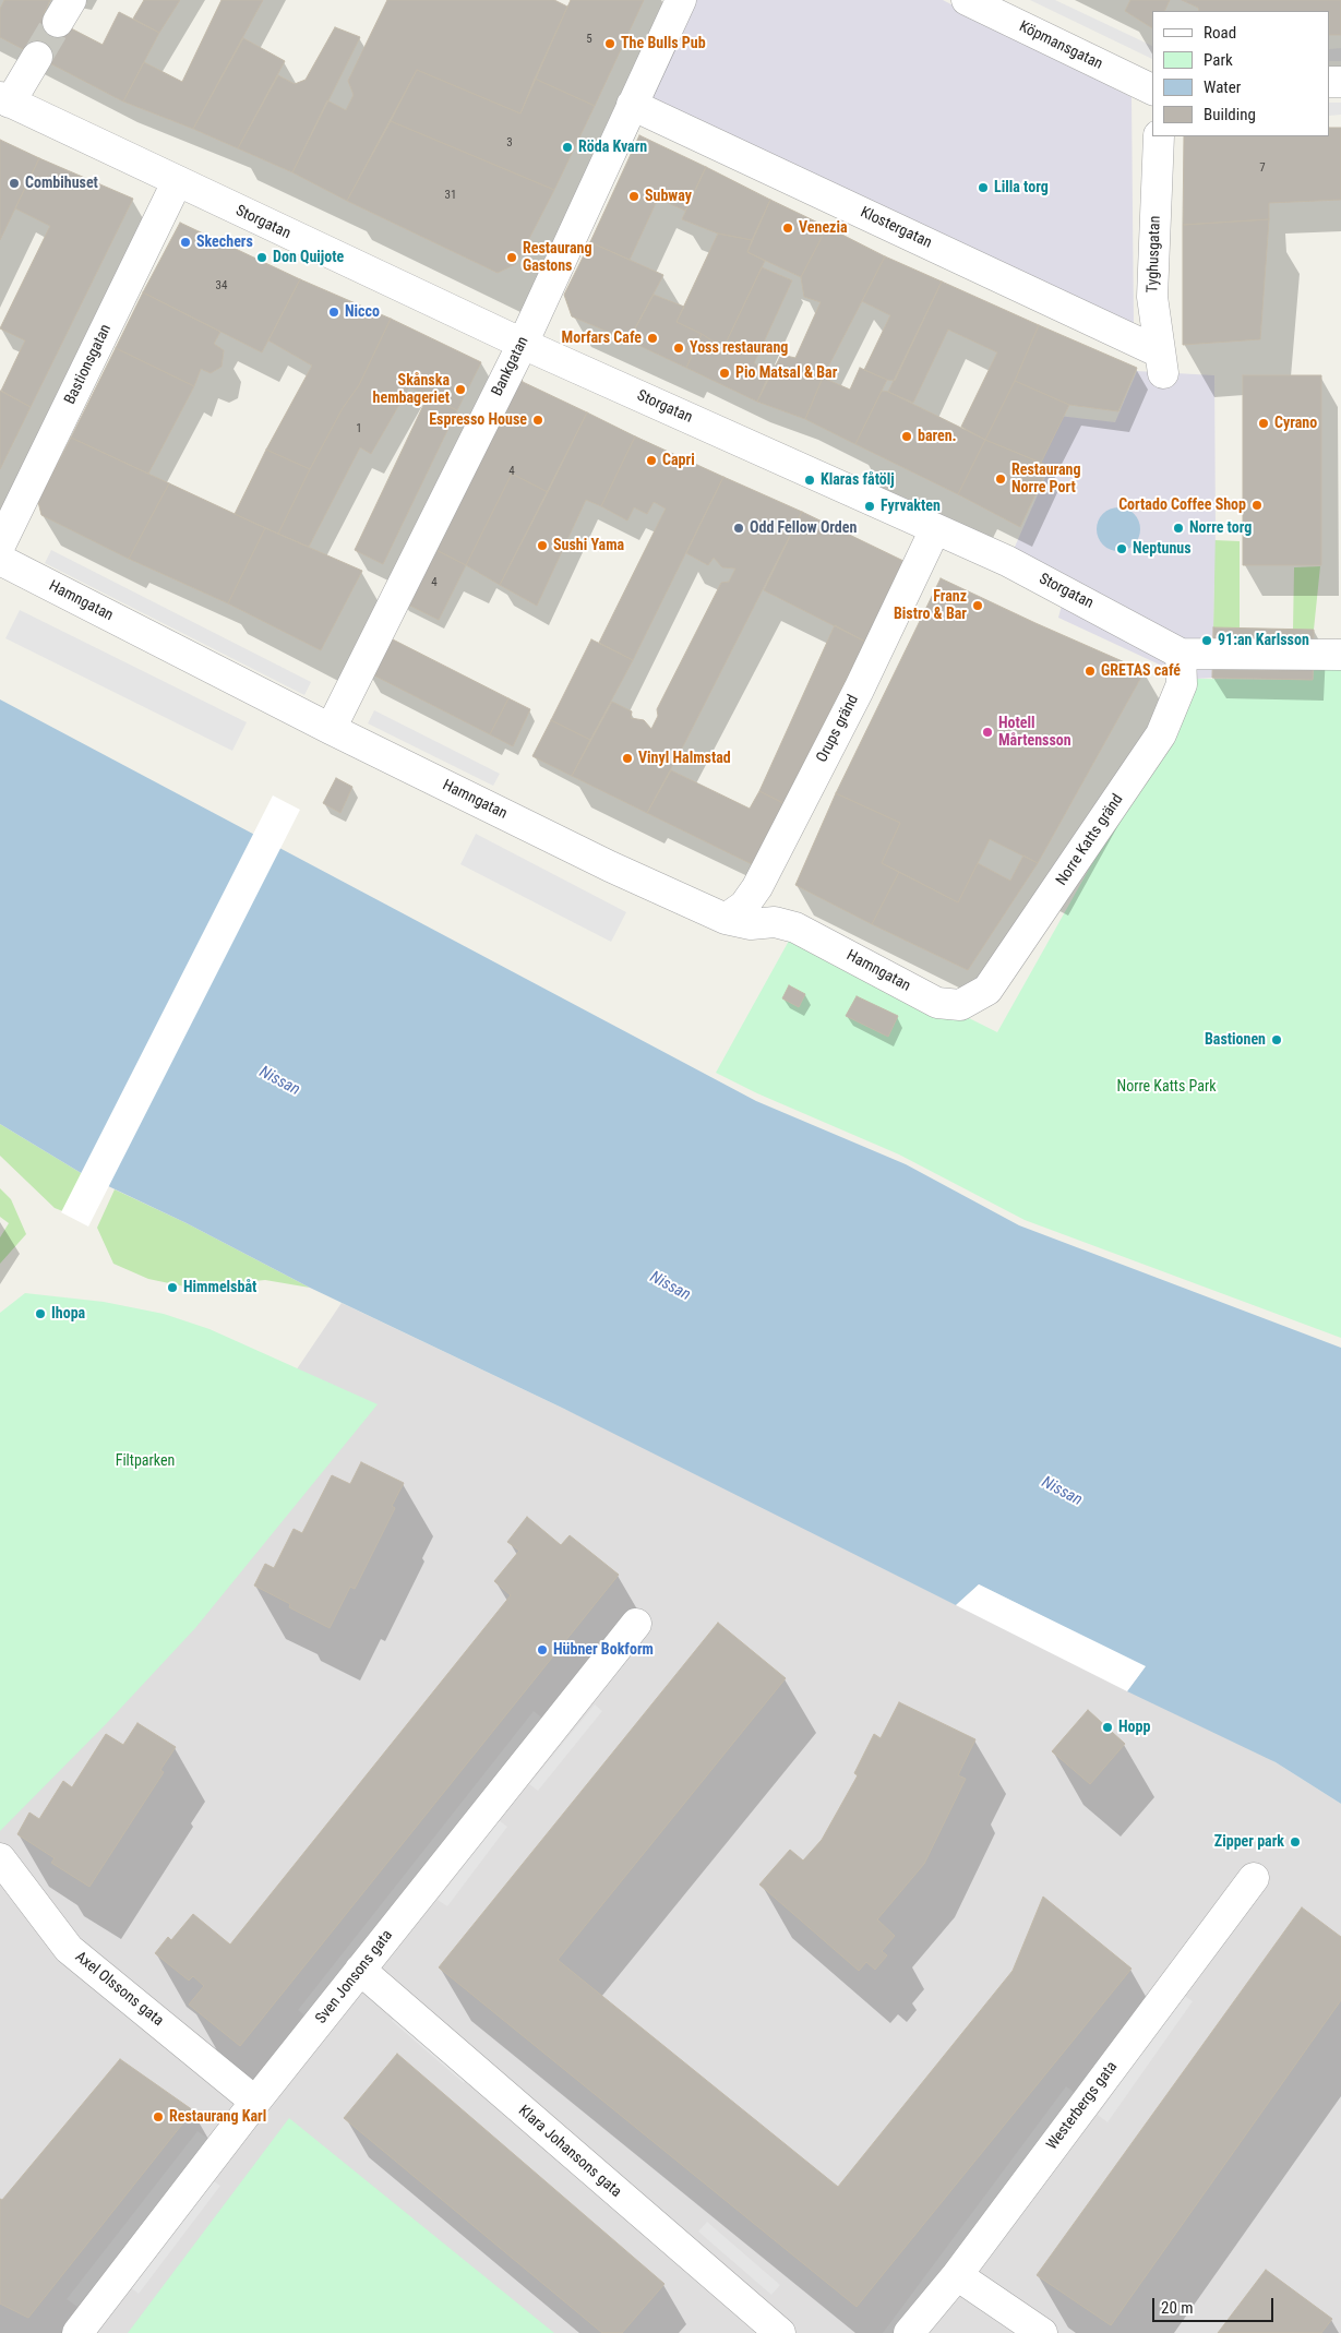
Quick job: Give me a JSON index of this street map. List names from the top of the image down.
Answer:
{
  "streets": {
    "street": [
      "Köpmansgatan",
      "Storgatan",
      "Klostergatan",
      "Tyghusgatan",
      "Bastionsgatan",
      "Bankgatan",
      "Hamngatan",
      "Orups gränd",
      "Norre Katts gränd",
      "Sven Jonsons gata",
      "Axel Olssons gata",
      "Westerbergs gata",
      "Klara Johansons gata"
    ]
  },
  "crossings": [
    ["Storgatan", "Bastionsgatan"],
    ["Storgatan", "Bankgatan"],
    ["Storgatan", "Orups gränd"],
    ["Storgatan", "Norre Katts gränd"],
    ["Klostergatan", "Tyghusgatan"],
    ["Klostergatan", "Bankgatan"],
    ["Bankgatan", "Hamngatan"],
    ["Hamngatan", "Orups gränd"],
    ["Hamngatan", "Norre Katts gränd"],
    ["Sven Jonsons gata", "Axel Olssons gata"],
    ["Sven Jonsons gata", "Klara Johansons gata"]
  ],
  "water": ["Nissan"],
  "parks": ["Norre Katts Park", "Filtparken"],
  "places": [
    "The Bulls Pub",
    "Röda Kvarn",
    "Combihuset",
    "Lilla torg",
    "Subway",
    "Venezia",
    "Skechers",
    "Don Quijote",
    "Restaurang Gastons",
    "Nicco",
    "Morfars Cafe",
    "Yoss restaurang",
    "Pio Matsal & Bar",
    "Skånska hembageriet",
    "Espresso House",
    "Cyrano",
    "baren.",
    "Capri",
    "Restaurang Norre Port",
    "Klaras fåtölj",
    "Cortado Coffee Shop",
    "Fyrvakten",
    "Odd Fellow Orden",
    "Norre torg",
    "Sushi Yama",
    "Neptunus",
    "Franz Bistro & Bar",
    "91:an Karlsson",
    "GRETAS café",
    "Hotell Mårtensson",
    "Vinyl Halmstad",
    "Bastionen",
    "Himmelsbåt",
    "Ihopa",
    "Hübner Bokform",
    "Hopp",
    "Zipper park",
    "Restaurang Karl"
  ],
  "house_numbers": [
    "5",
    "3",
    "7",
    "31",
    "34",
    "1",
    "4",
    "4"
  ],
  "legend": [
    "Road",
    "Park",
    "Water",
    "Building"
  ],
  "scale_bar": "20 m"
}
